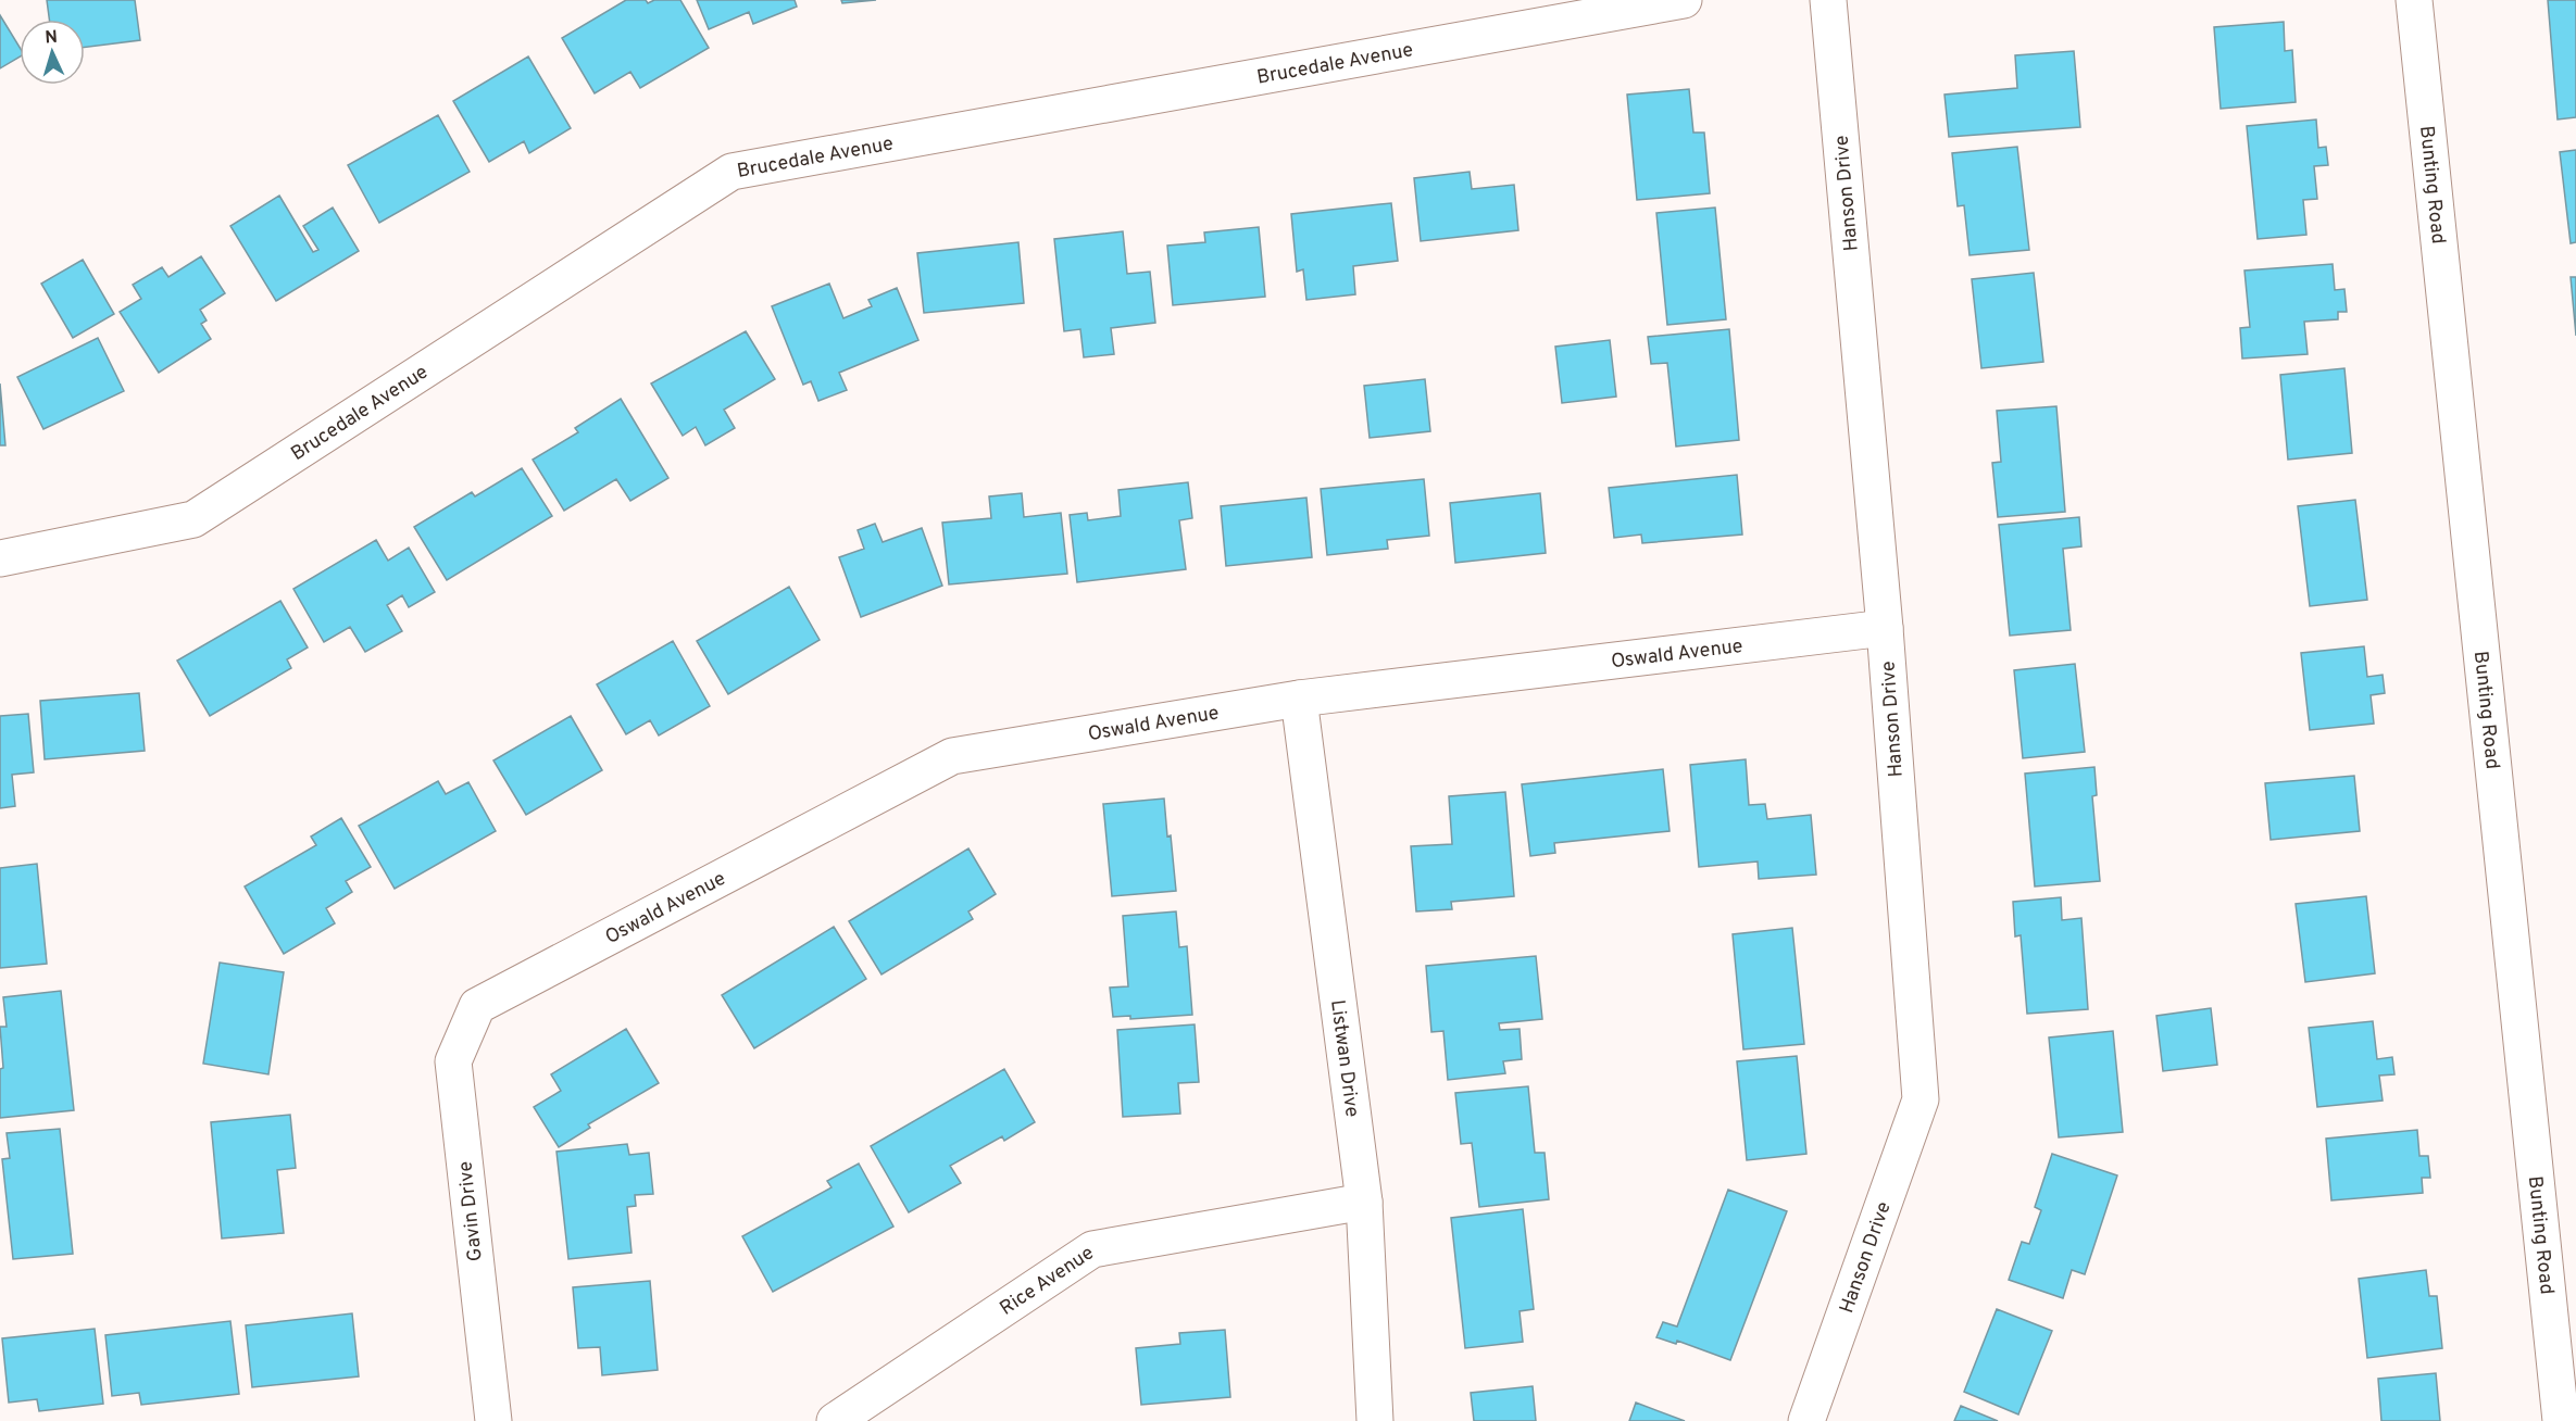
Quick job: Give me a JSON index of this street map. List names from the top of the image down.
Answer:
{
  "streets": {
    "street": [
      "Brucedale Avenue",
      "Bunting Road",
      "Hanson Drive",
      "Oswald Avenue",
      "Listwan Drive",
      "Gavin Drive",
      "Rice Avenue"
    ]
  },
  "crossings": [
    ["Hanson Drive", "Oswald Avenue"],
    ["Oswald Avenue", "Listwan Drive"],
    ["Oswald Avenue", "Gavin Drive"],
    ["Listwan Drive", "Rice Avenue"]
  ],
  "north": "top"
}
